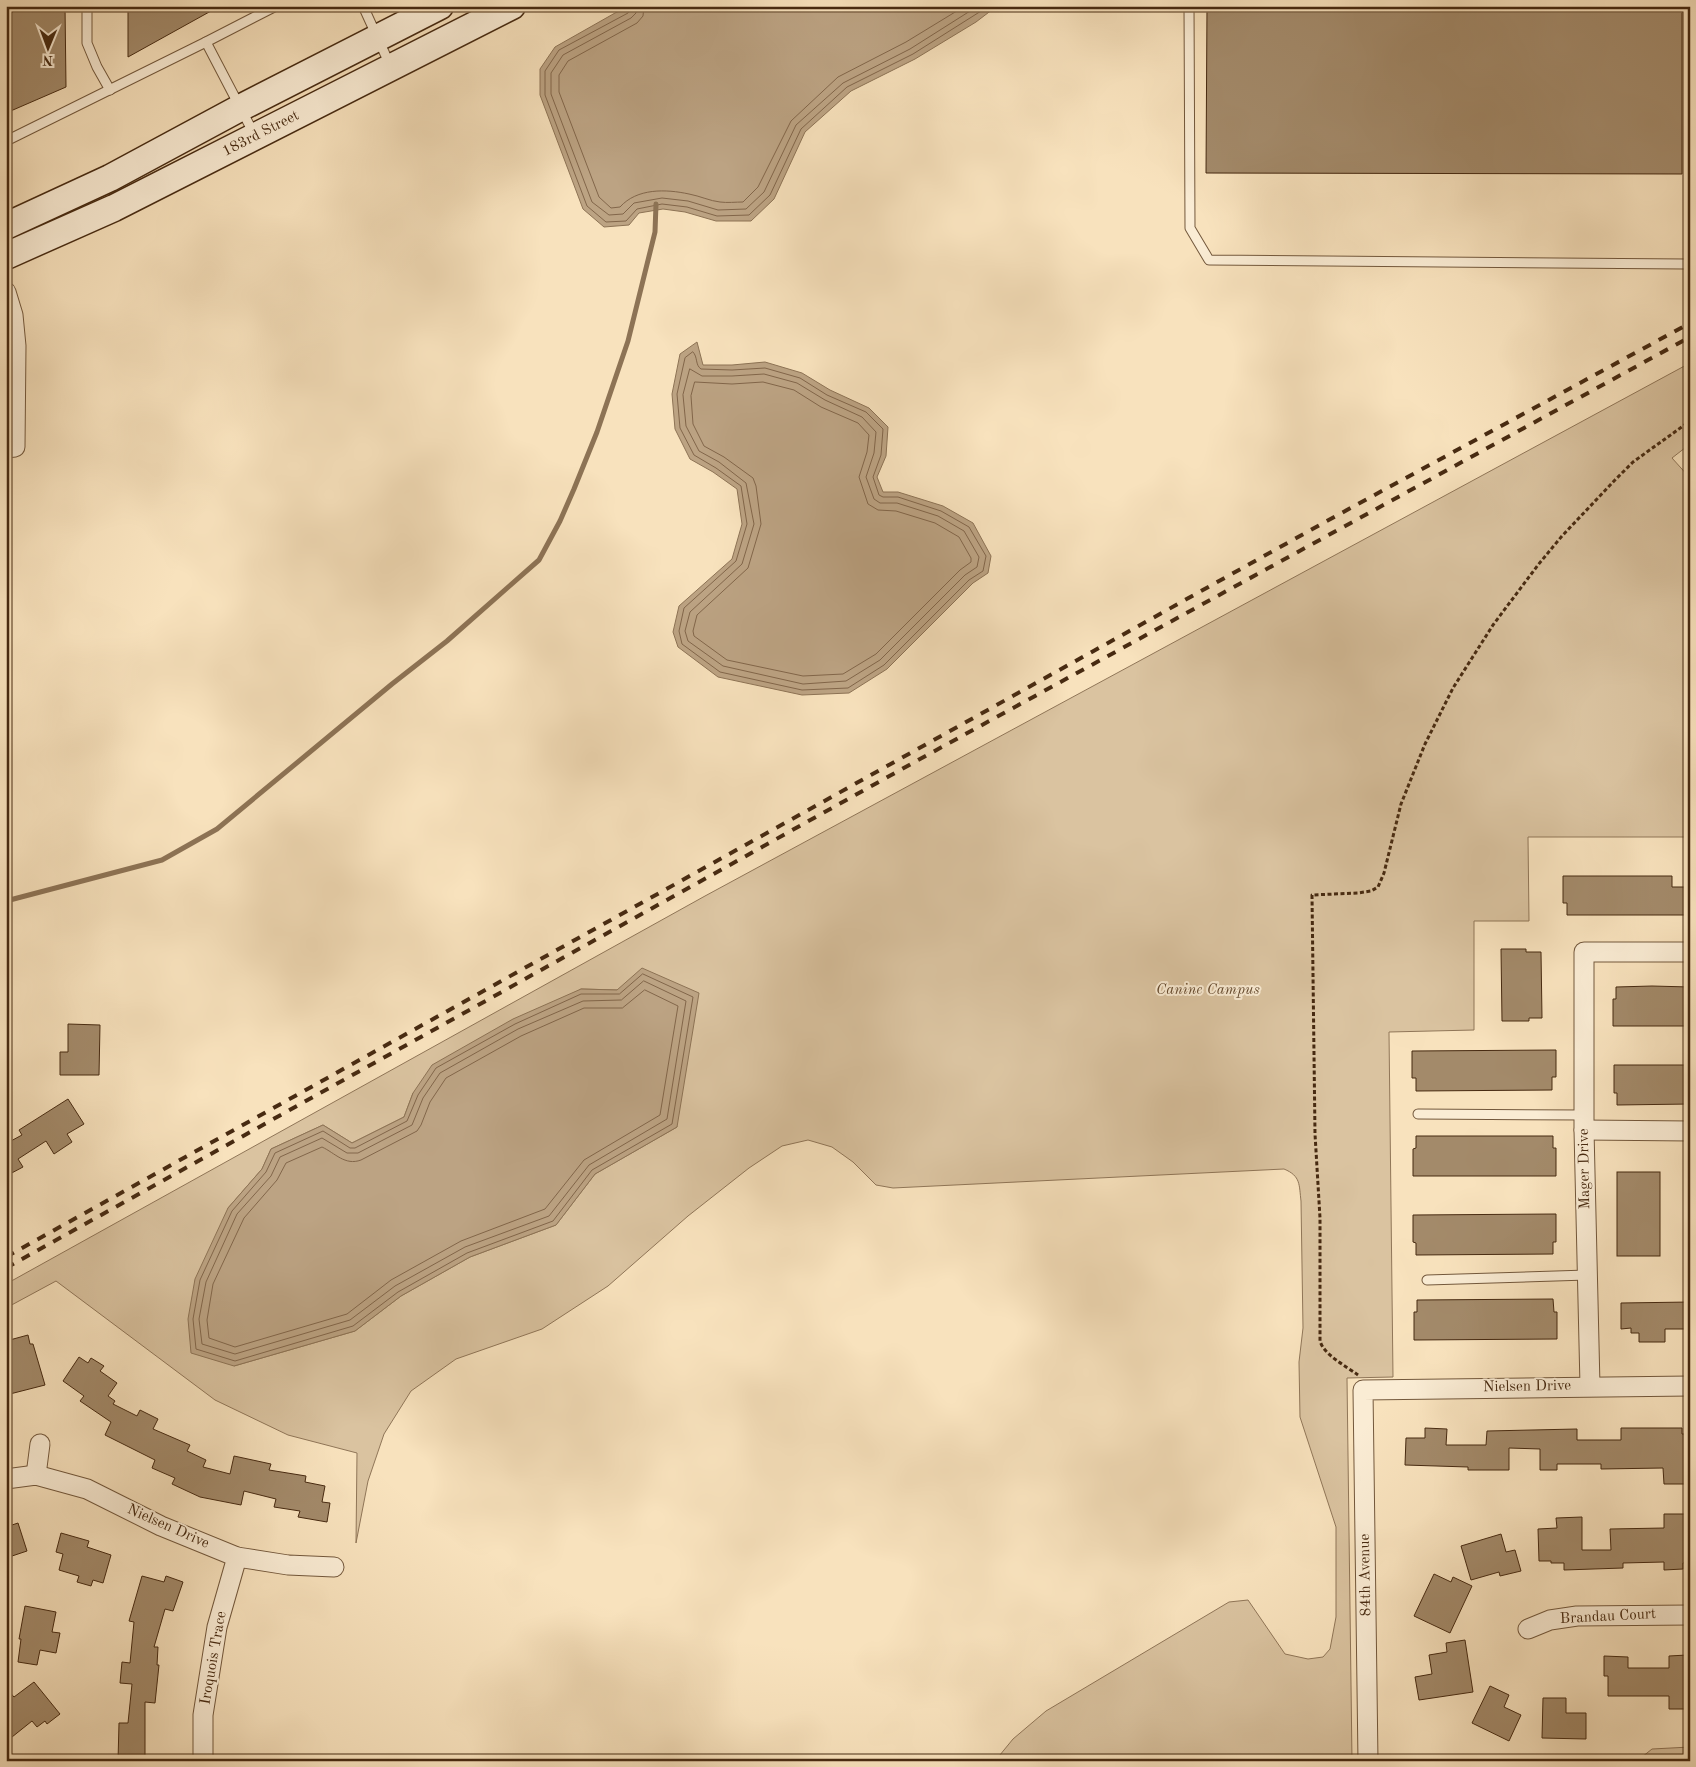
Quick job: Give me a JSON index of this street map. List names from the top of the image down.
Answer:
{
  "streets": {
    "street": [
      "183rd Street",
      "Mager Drive",
      "Nielsen Drive",
      "84th Avenue",
      "Brandau Court",
      "Iroquois Trace"
    ]
  },
  "crossings": [
    ["Mager Drive", "Nielsen Drive"],
    ["Nielsen Drive", "84th Avenue"],
    ["Nielsen Drive", "Iroquois Trace"]
  ],
  "parks": ["Canine Campus"],
  "north": "bottom"
}
